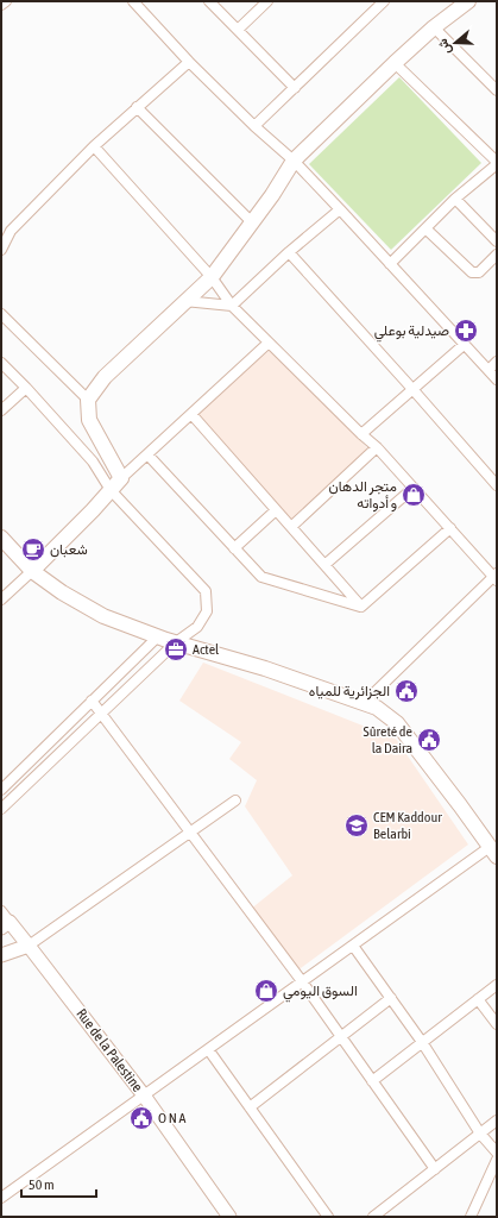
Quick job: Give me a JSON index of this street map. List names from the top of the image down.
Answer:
{
  "streets": {
    "main road": ["Rue de la Palestine"]
  },
  "places": {
    "pharmacy": ["صيدلية بوعلي"],
    "shop": ["متجر الدهان و أدواته", "السوق اليومي"],
    "cafe": ["شعبان"],
    "office": ["Actel"],
    "public building": ["الجزائرية للمياه", "Sûreté de la Daira", "O N A"],
    "school or university": ["CEM Kaddour Belarbi"]
  },
  "scale_bar": "50 m",
  "north": "left"
}
